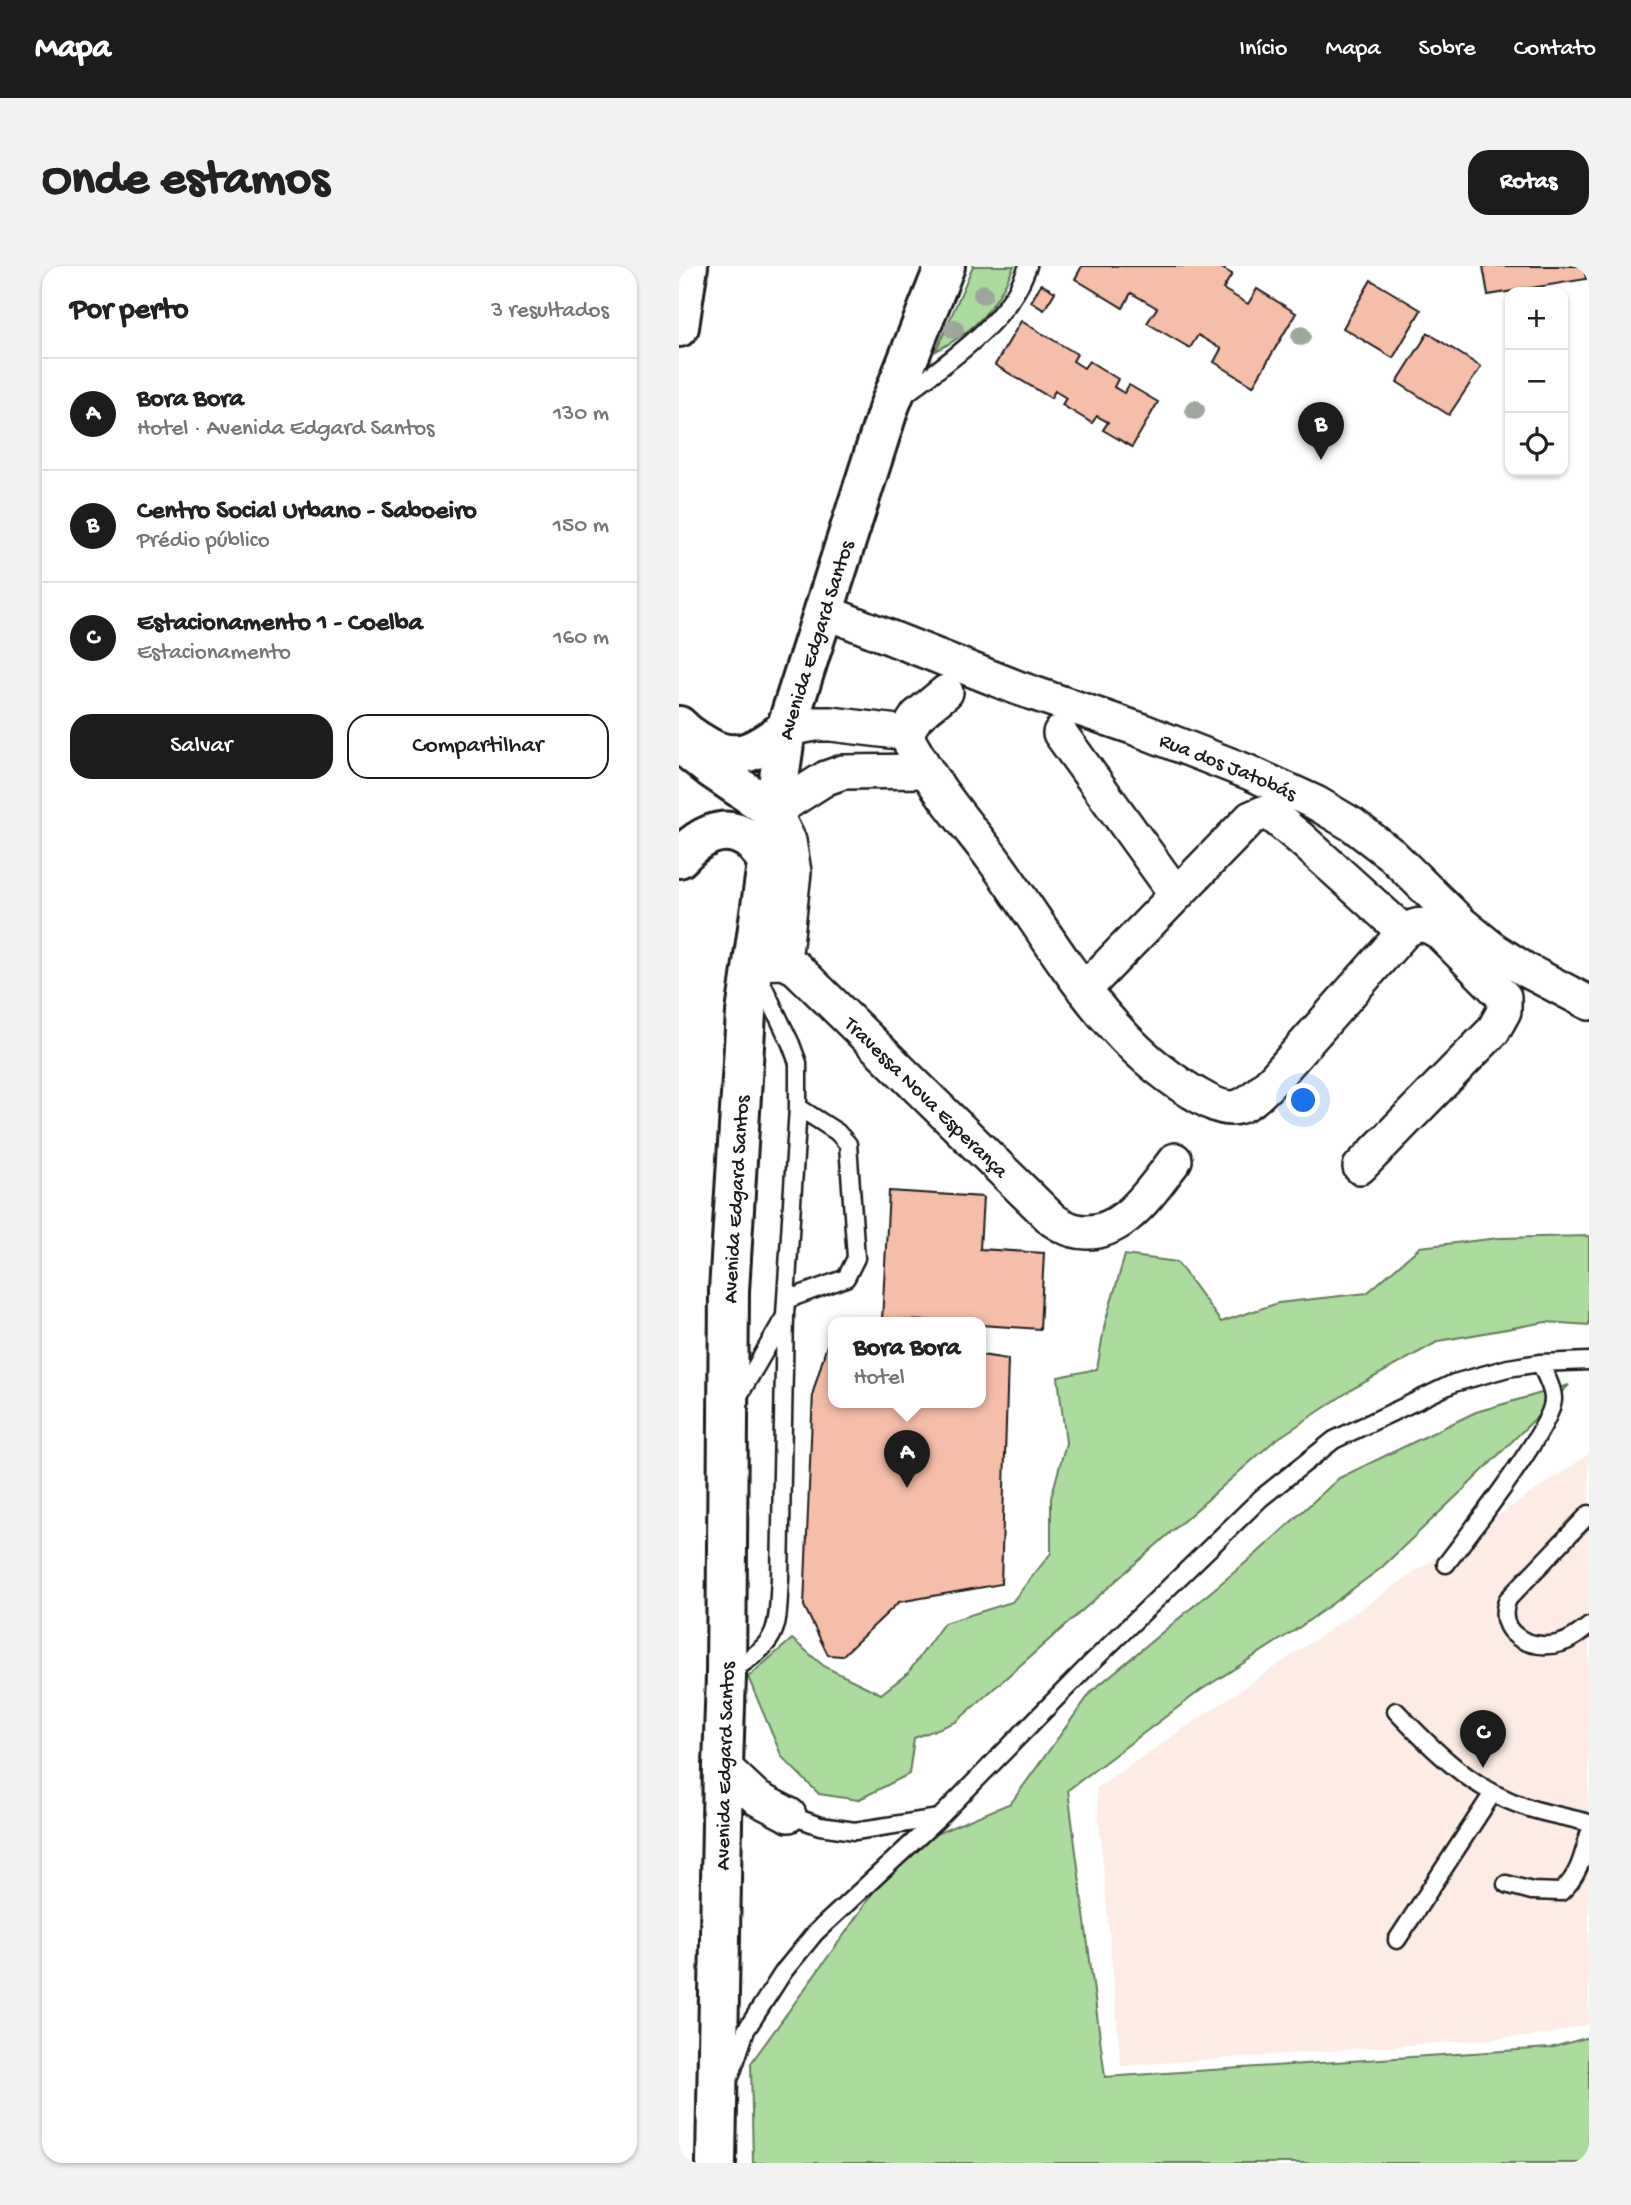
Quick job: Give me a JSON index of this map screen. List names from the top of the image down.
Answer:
{
  "streets": {
    "main road": ["Avenida Edgard Santos"],
    "street": ["Rua dos Jatobás", "Travessa Nova Esperança"]
  },
  "crossings": [
    ["Avenida Edgard Santos", "Rua dos Jatobás"],
    ["Avenida Edgard Santos", "Travessa Nova Esperança"]
  ],
  "page": {
    "header": "Mapa",
    "nav": [
      "Início",
      "Mapa",
      "Sobre",
      "Contato"
    ],
    "buttons": [
      "Rotas",
      ["Salvar", "Compartilhar"]
    ],
    "title": "Onde estamos",
    "heading": ["Por perto", "3 resultados"],
    "map_buttons": ["+", "−"],
    "list": [
      {
        "mark": "A",
        "name": "Bora Bora",
        "note": "Hotel · Avenida Edgard Santos",
        "value": "130 m"
      },
      {
        "mark": "B",
        "name": "Centro Social Urbano - Saboeiro",
        "note": "Prédio público",
        "value": "150 m"
      },
      {
        "mark": "C",
        "name": "Estacionamento 1 - Coelba",
        "note": "Estacionamento",
        "value": "160 m"
      }
    ],
    "pins": ["B", "A", "C"],
    "popup": ["Bora Bora", "Hotel"]
  }
}
